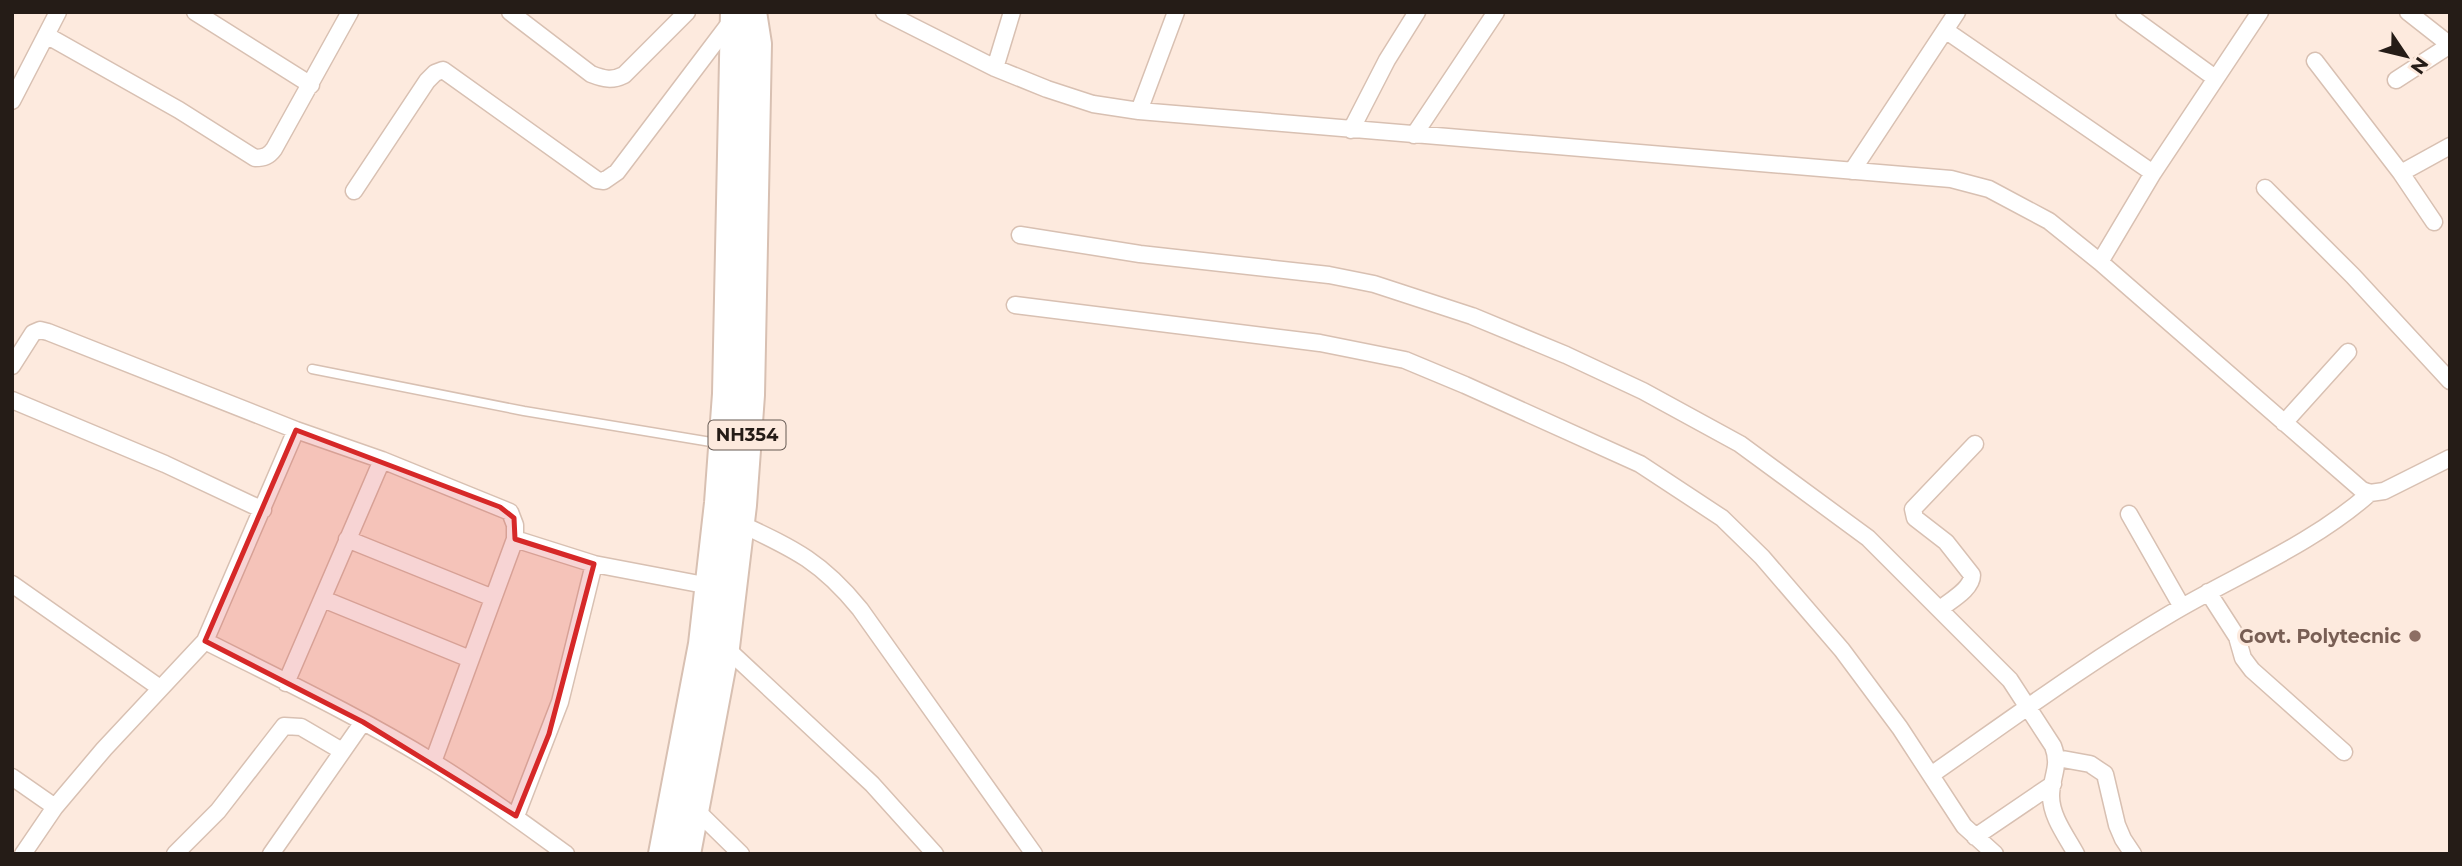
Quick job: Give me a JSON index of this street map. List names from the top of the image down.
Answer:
{
  "streets": {
    "highway": ["NH354"]
  },
  "places": ["Govt. Polytecnic"],
  "north": "bottom right"
}
